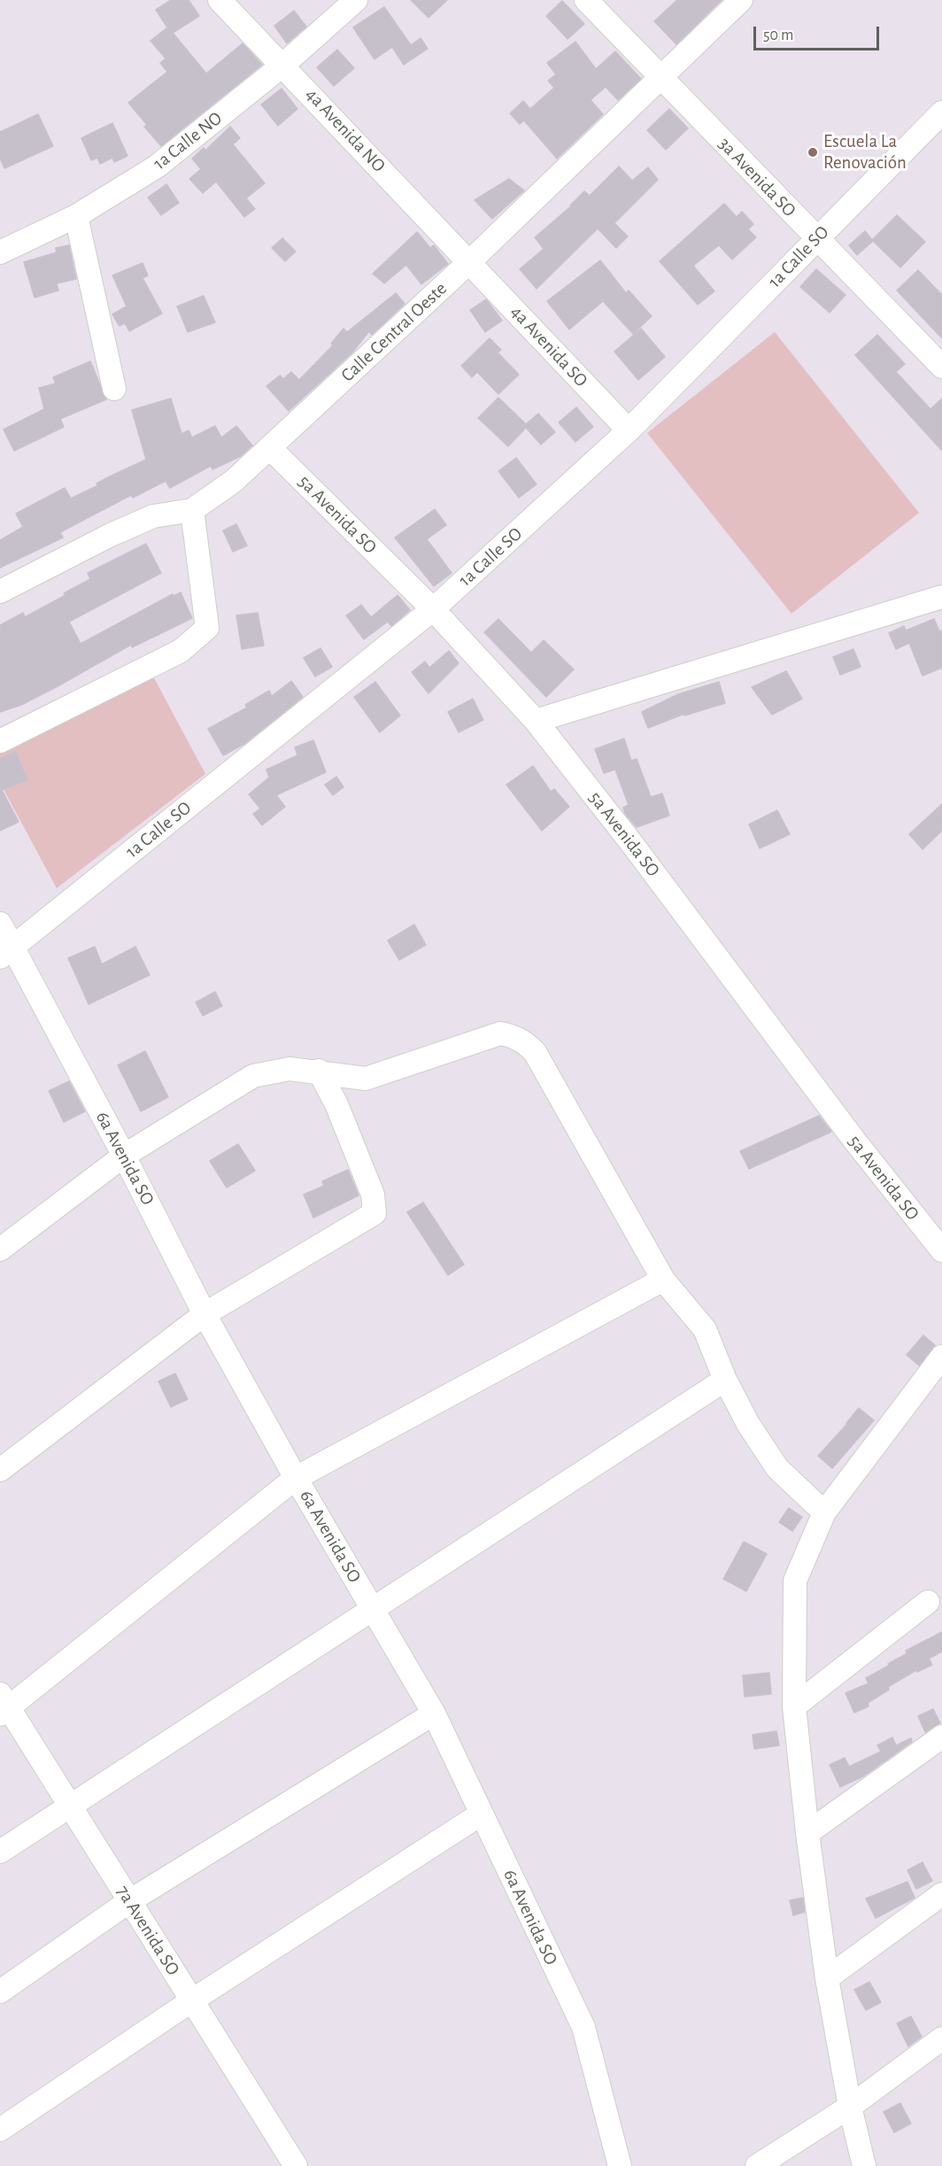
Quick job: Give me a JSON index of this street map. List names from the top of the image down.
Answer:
{
  "streets": {
    "street": [
      "4a Avenida NO",
      "1a Calle NO",
      "3a Avenida SO",
      "1a Calle SO",
      "Calle Central Oeste",
      "4a Avenida SO",
      "5a Avenida SO",
      "6a Avenida SO",
      "7a Avenida SO"
    ]
  },
  "crossings": [
    ["4a Avenida NO", "1a Calle NO"],
    ["4a Avenida NO", "Calle Central Oeste"],
    ["4a Avenida NO", "4a Avenida SO"],
    ["3a Avenida SO", "1a Calle SO"],
    ["3a Avenida SO", "Calle Central Oeste"],
    ["1a Calle SO", "4a Avenida SO"],
    ["1a Calle SO", "5a Avenida SO"],
    ["1a Calle SO", "6a Avenida SO"],
    ["Calle Central Oeste", "4a Avenida SO"],
    ["Calle Central Oeste", "5a Avenida SO"]
  ],
  "places": ["Escuela La Renovación"],
  "scale_bar": "50 m"
}
